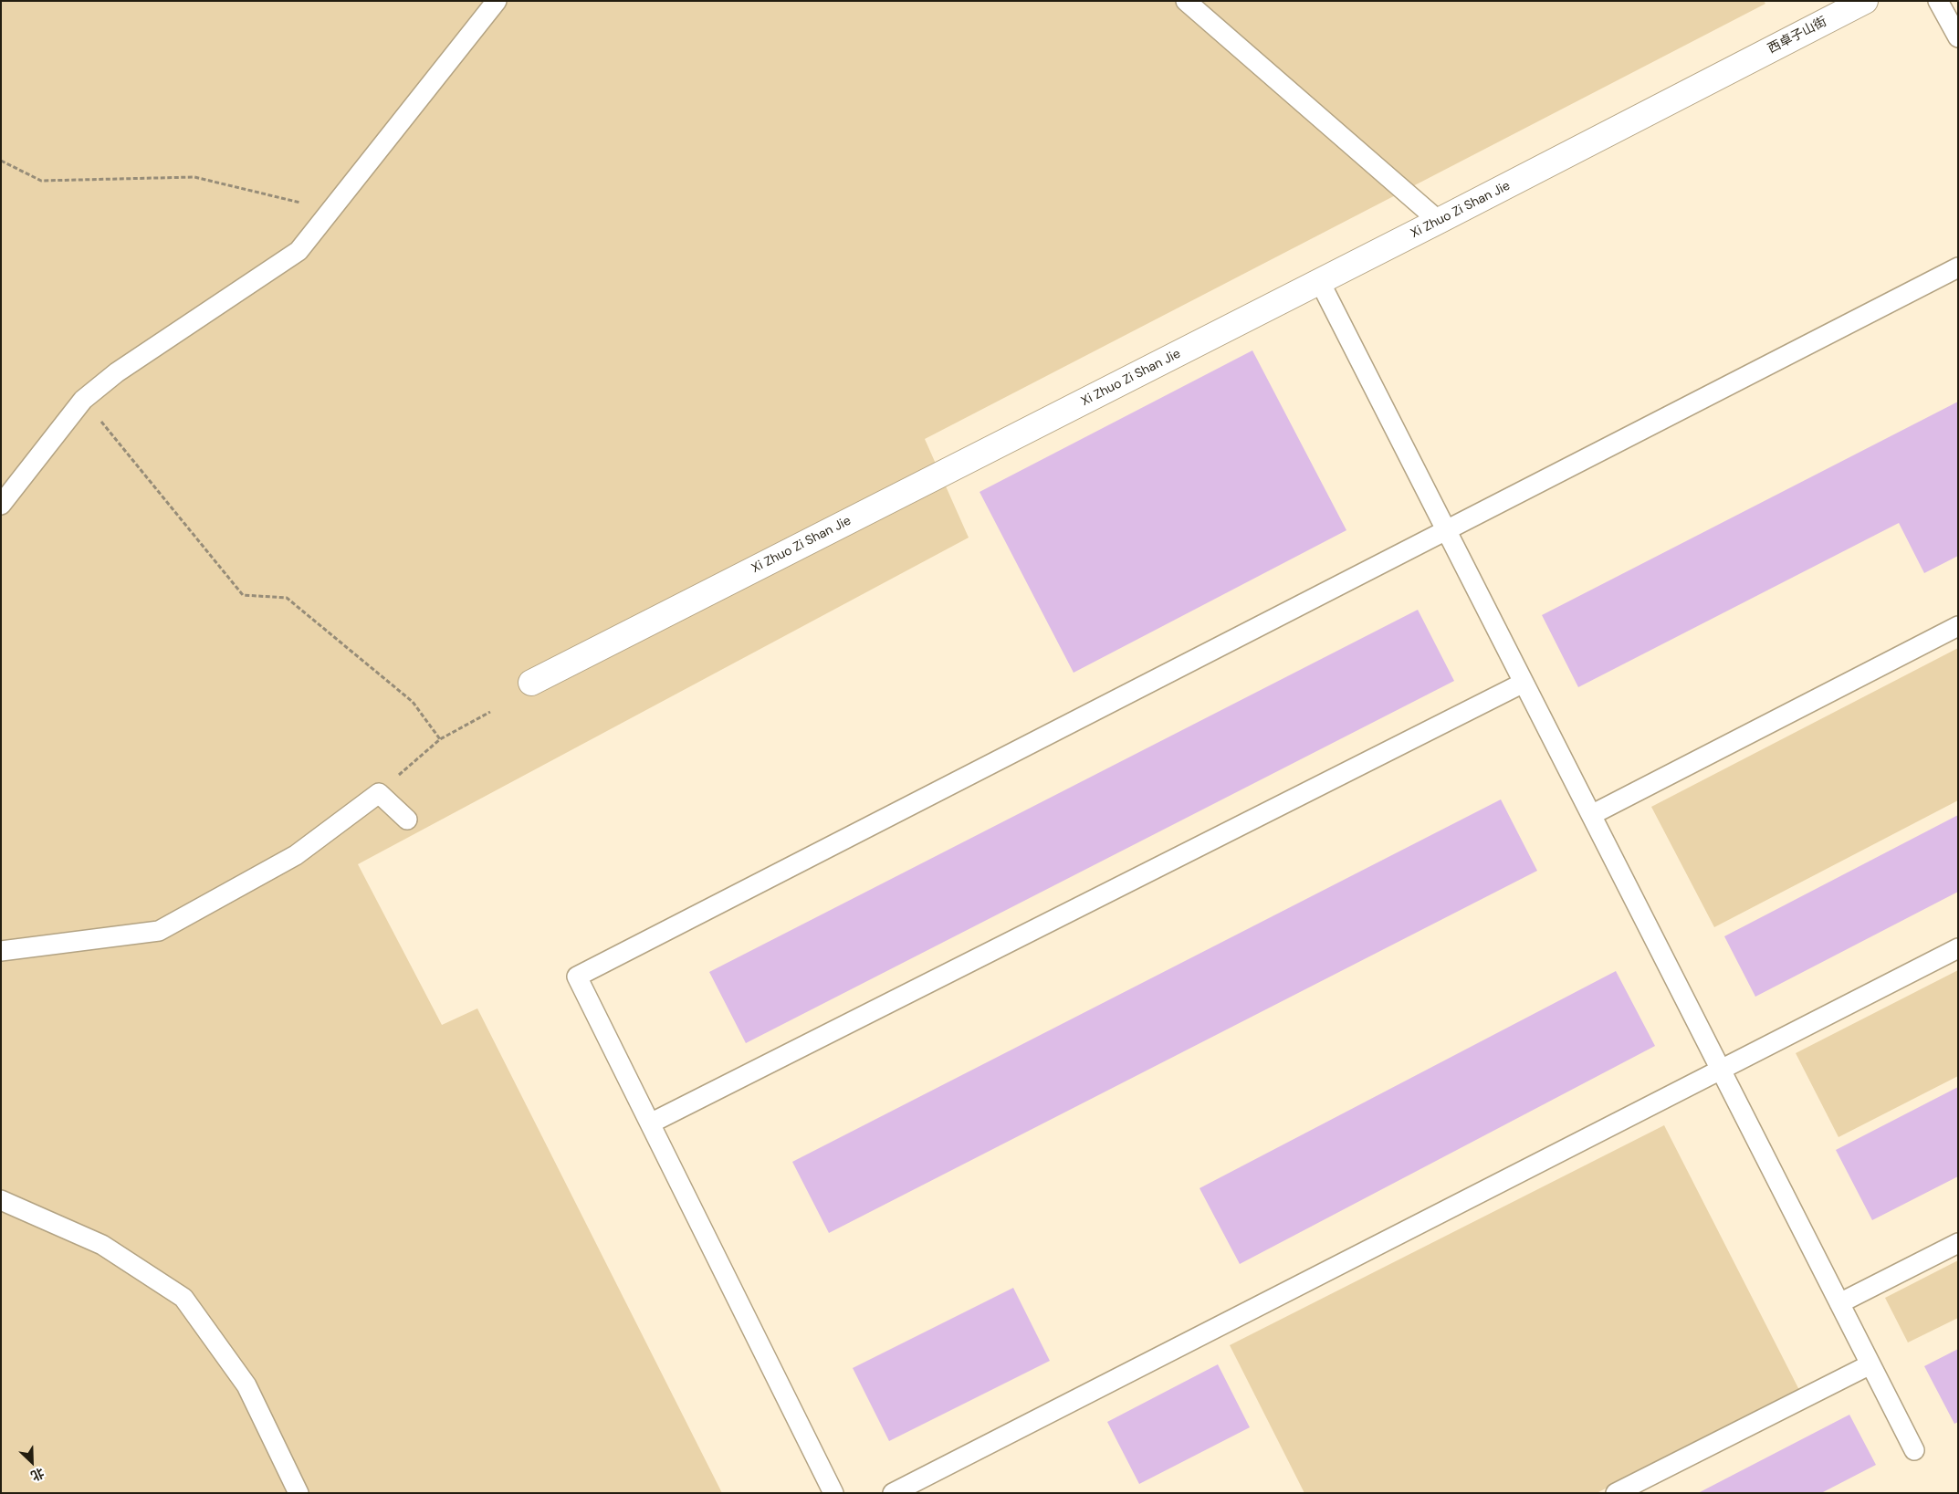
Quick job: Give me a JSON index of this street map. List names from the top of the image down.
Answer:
{
  "streets": {
    "street": ["西卓子山街", "Xi Zhuo Zi Shan Jie"]
  },
  "crossings": [
    ["西卓子山街", "Xi Zhuo Zi Shan Jie"]
  ],
  "north": "bottom right"
}
